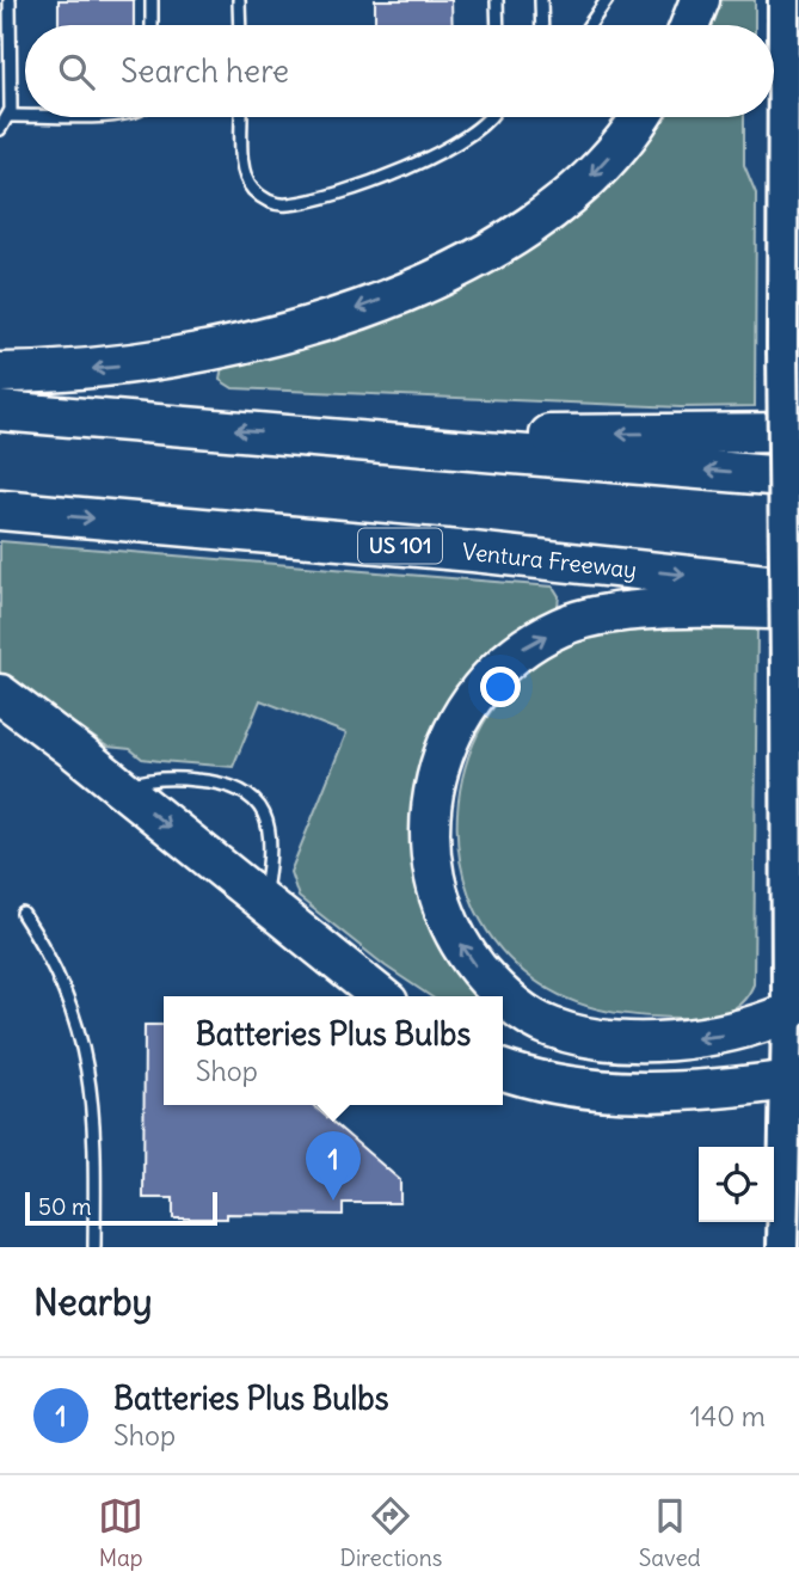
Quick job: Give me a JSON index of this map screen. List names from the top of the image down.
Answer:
{
  "streets": {
    "highway": ["US 101", "Ventura Freeway"]
  },
  "scale_bar": "50 m",
  "page": {
    "search": "Search here",
    "popup": ["Batteries Plus Bulbs", "Shop"],
    "pins": "1",
    "scale": "50 m",
    "heading": "Nearby",
    "list": [
      {
        "mark": "1",
        "name": "Batteries Plus Bulbs",
        "note": "Shop",
        "value": "140 m"
      }
    ],
    "nav": ["Map", "Directions", "Saved"]
  }
}
